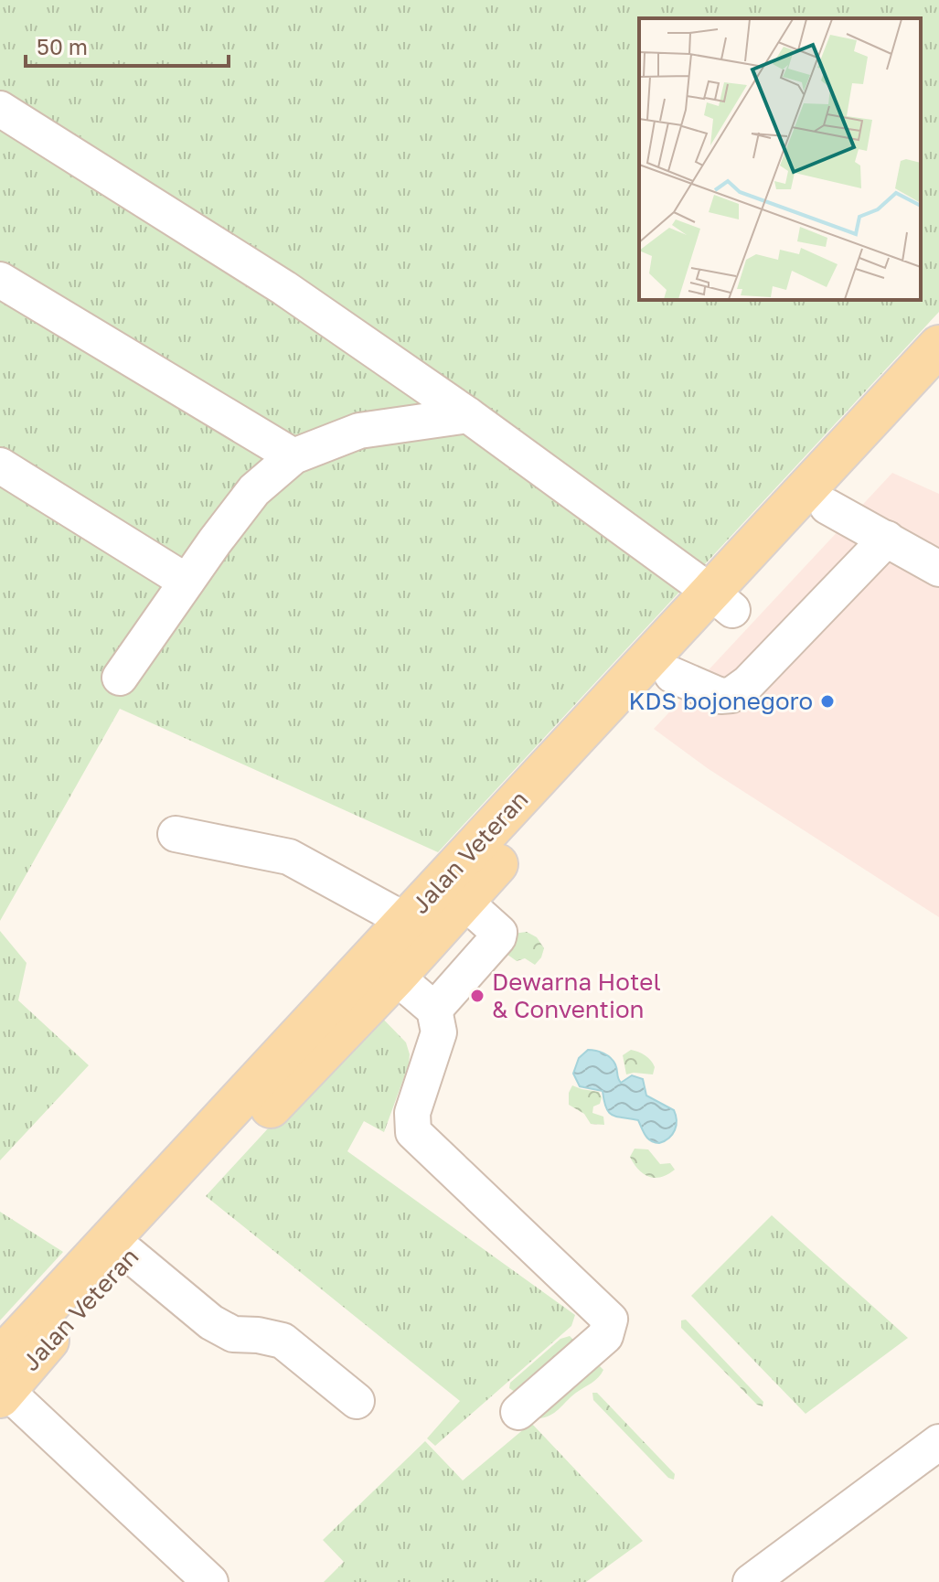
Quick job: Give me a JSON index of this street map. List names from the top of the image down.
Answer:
{
  "streets": {
    "main road": ["Jalan Veteran"]
  },
  "places": ["KDS bojonegoro", "Dewarna Hotel & Convention"],
  "scale_bar": "50 m"
}
